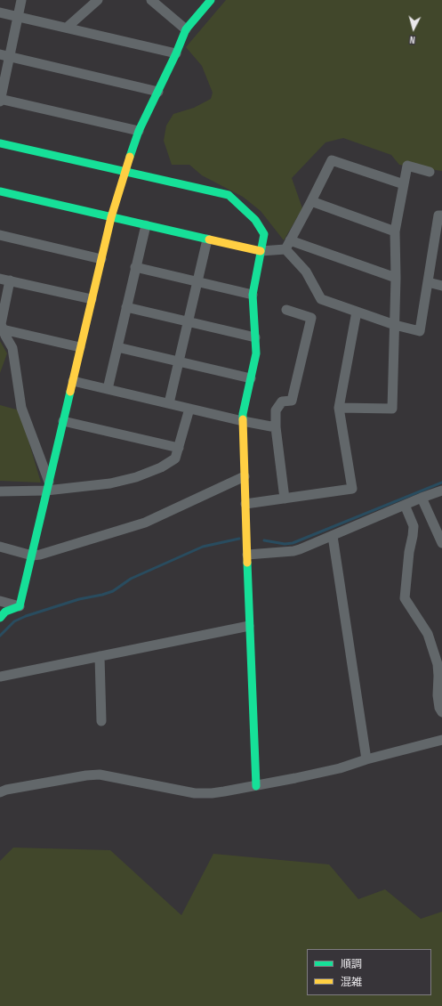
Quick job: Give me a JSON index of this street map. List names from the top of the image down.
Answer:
{
  "legend": ["順調", "混雑"],
  "north": "bottom"
}
